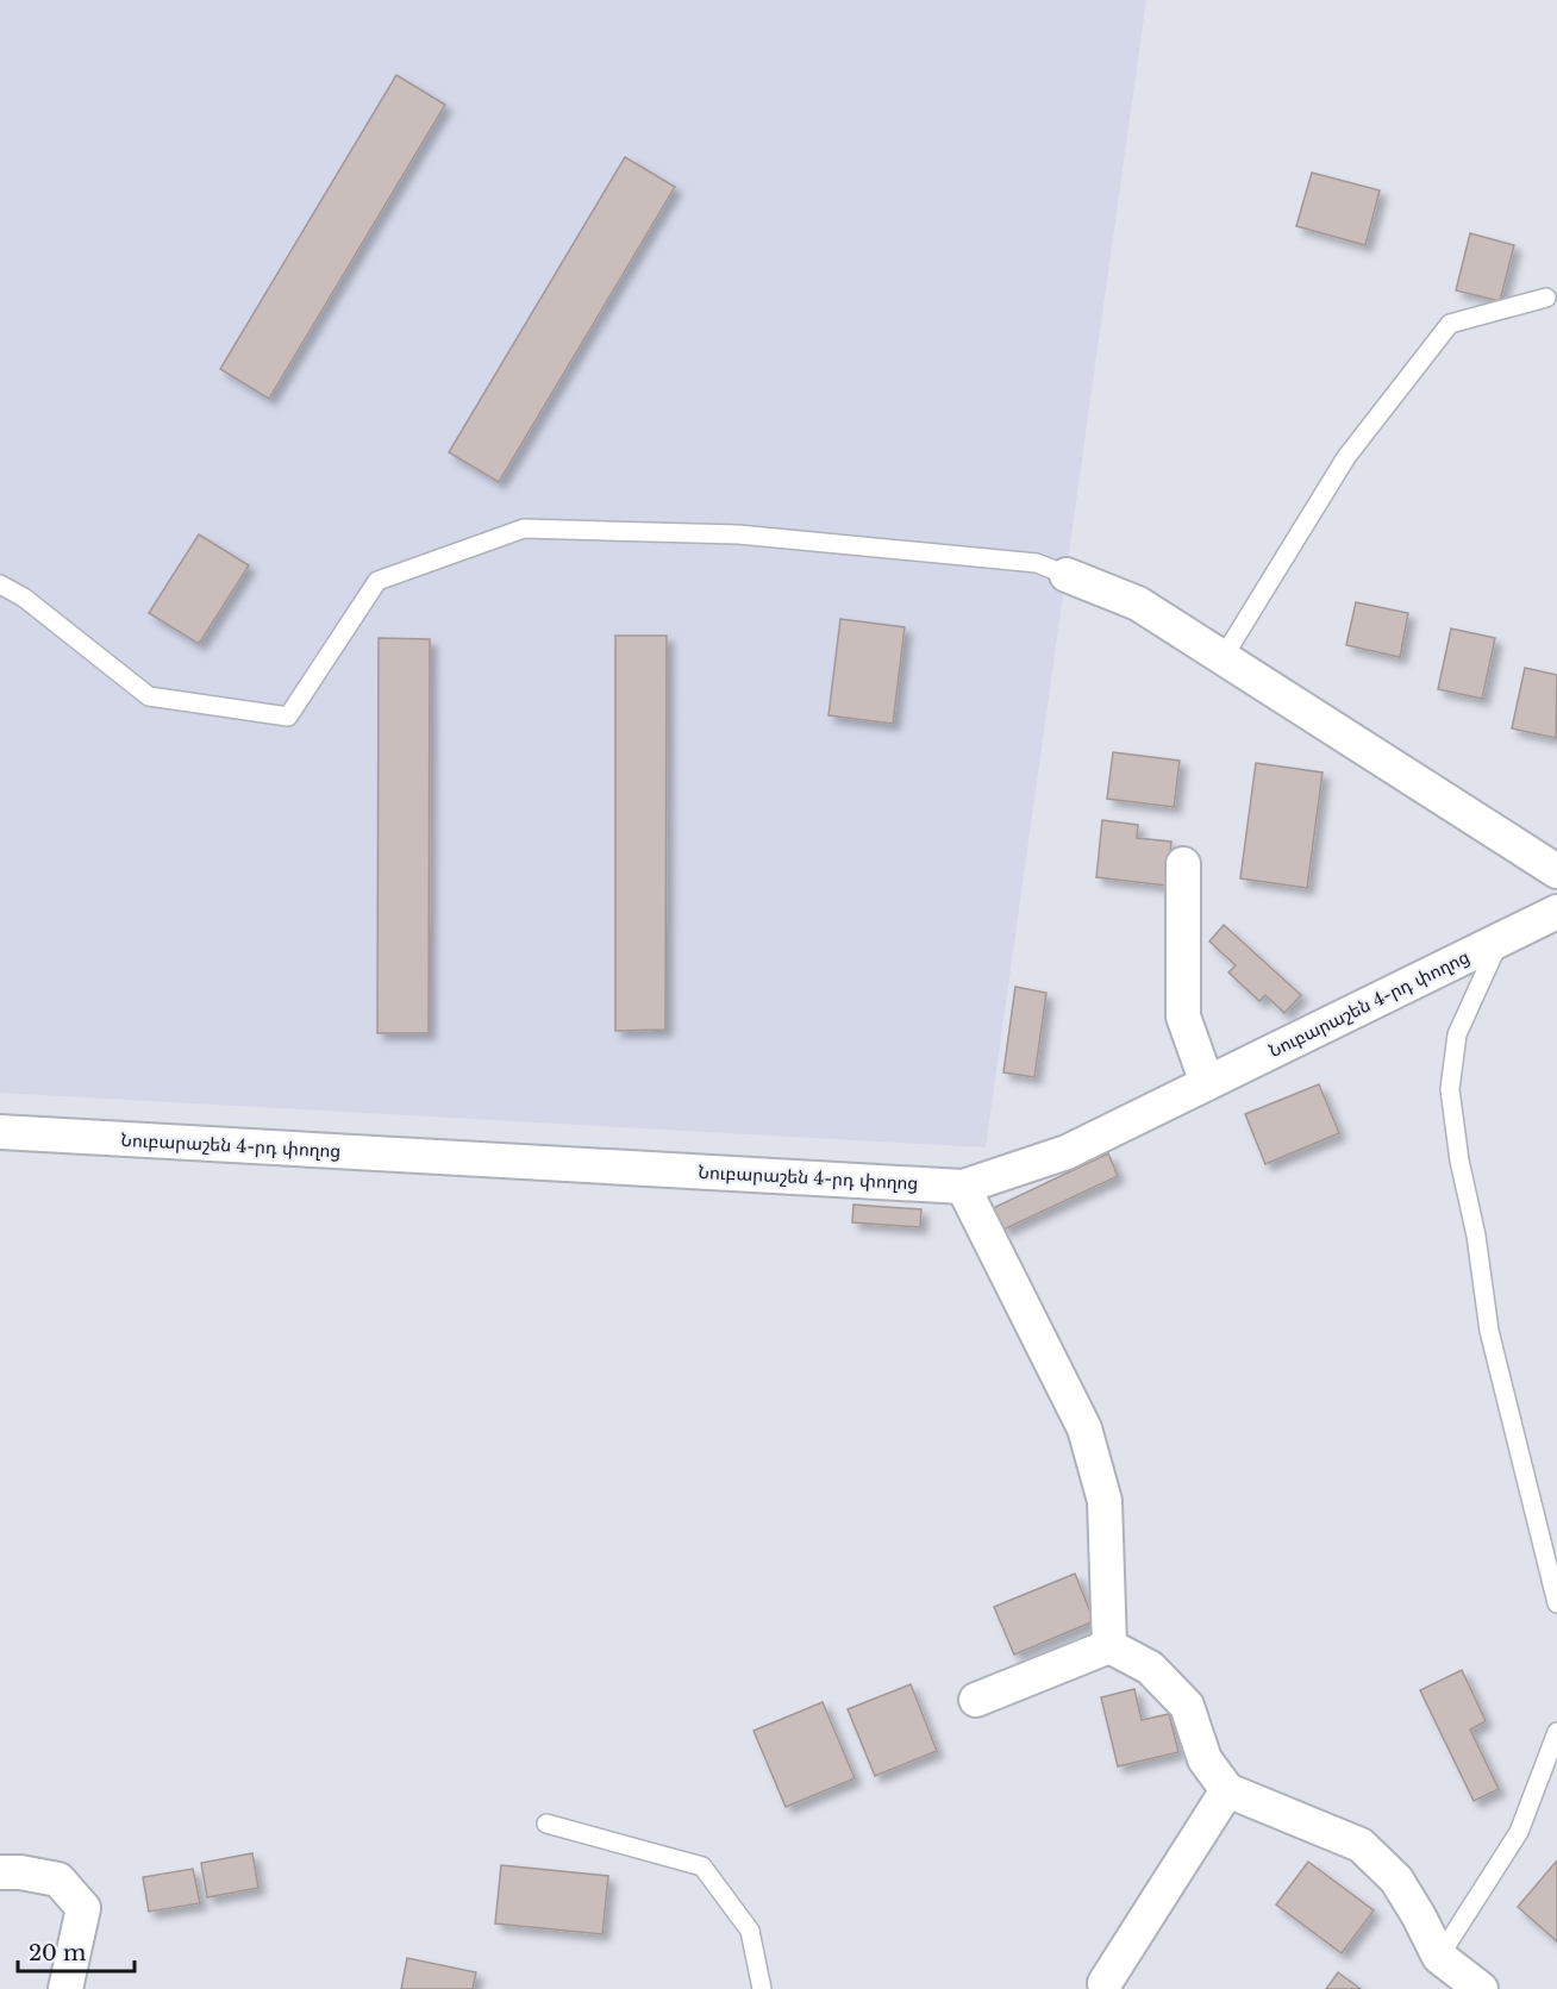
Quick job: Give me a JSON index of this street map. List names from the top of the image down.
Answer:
{
  "streets": {
    "street": ["Նուբարաշեն 4-րդ փողոց"]
  },
  "scale_bar": "20 m"
}
